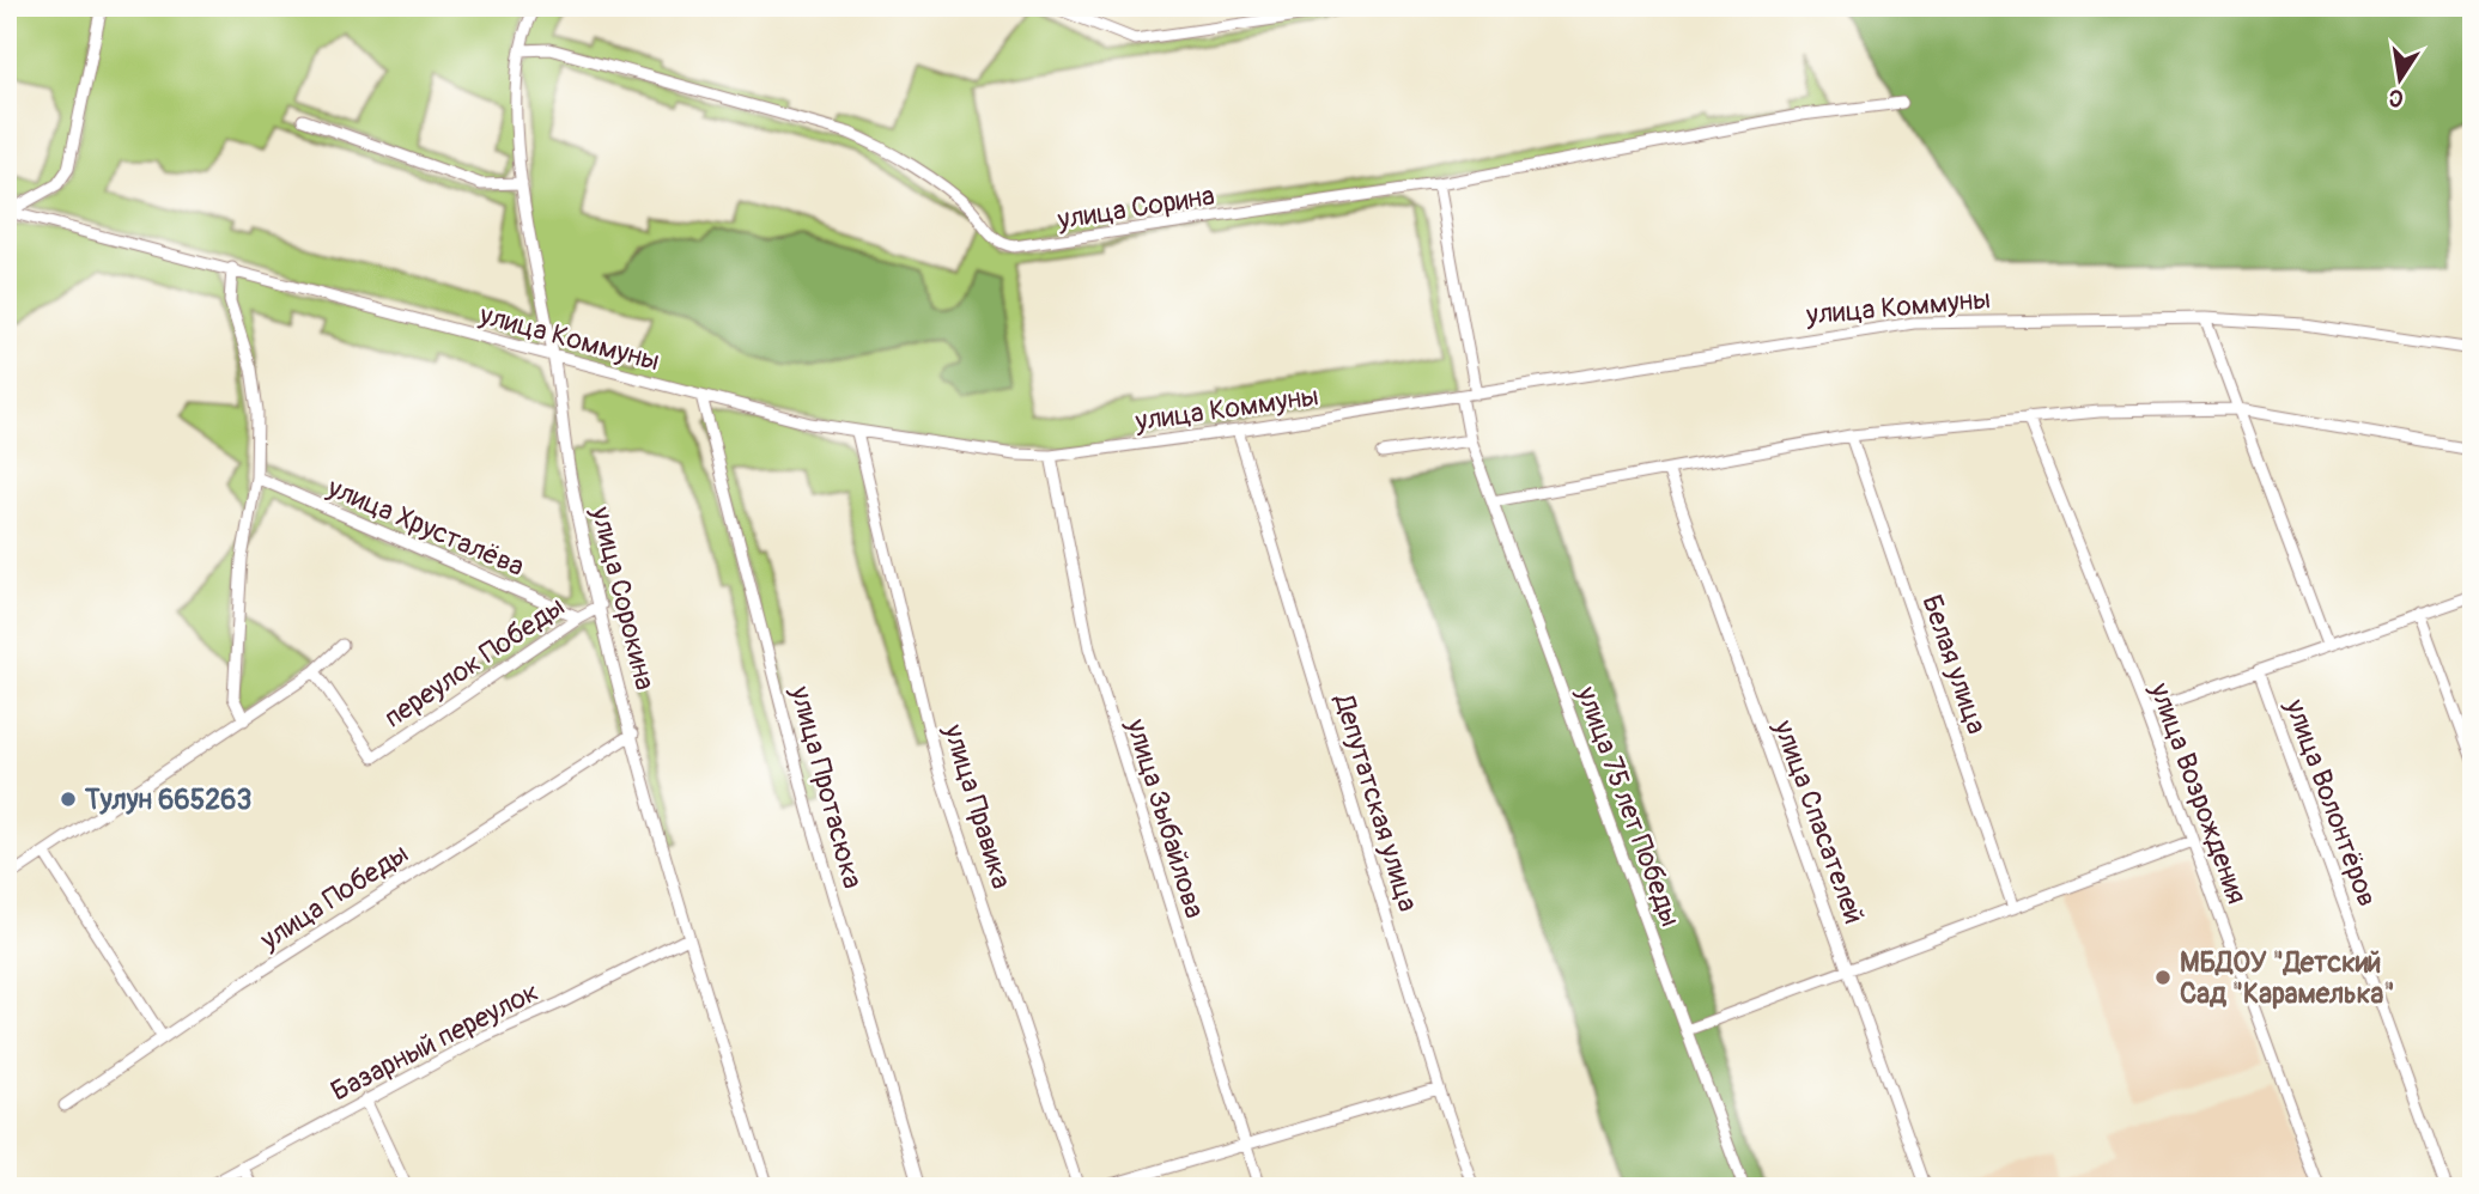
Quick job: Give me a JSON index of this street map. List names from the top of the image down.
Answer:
{
  "streets": {
    "street": [
      "улица Сорина",
      "улица Коммуны",
      "улица Хрусталёва",
      "улица Сорокина",
      "переулок Победы",
      "Белая улица",
      "улица Протасюка",
      "улица Возрождения",
      "Депутатская улица",
      "улица Волонтёров",
      "улица Правика",
      "улица 75 лет Победы",
      "улица Зыбайлова",
      "улица Спасателей",
      "улица Победы",
      "Базарный переулок"
    ]
  },
  "crossings": [
    ["улица Сорина", "улица Сорокина"],
    ["улица Коммуны", "улица Сорокина"],
    ["улица Коммуны", "улица Протасюка"],
    ["улица Коммуны", "Депутатская улица"],
    ["улица Коммуны", "улица Правика"],
    ["улица Коммуны", "улица 75 лет Победы"],
    ["улица Коммуны", "улица Зыбайлова"],
    ["улица Хрусталёва", "переулок Победы"],
    ["улица Сорокина", "переулок Победы"],
    ["улица Сорокина", "улица Победы"],
    ["улица Сорокина", "Базарный переулок"]
  ],
  "places": ["Тулун 665263", "МБДОУ \"Детский Сад \"Карамелька\""],
  "north": "bottom"
}
